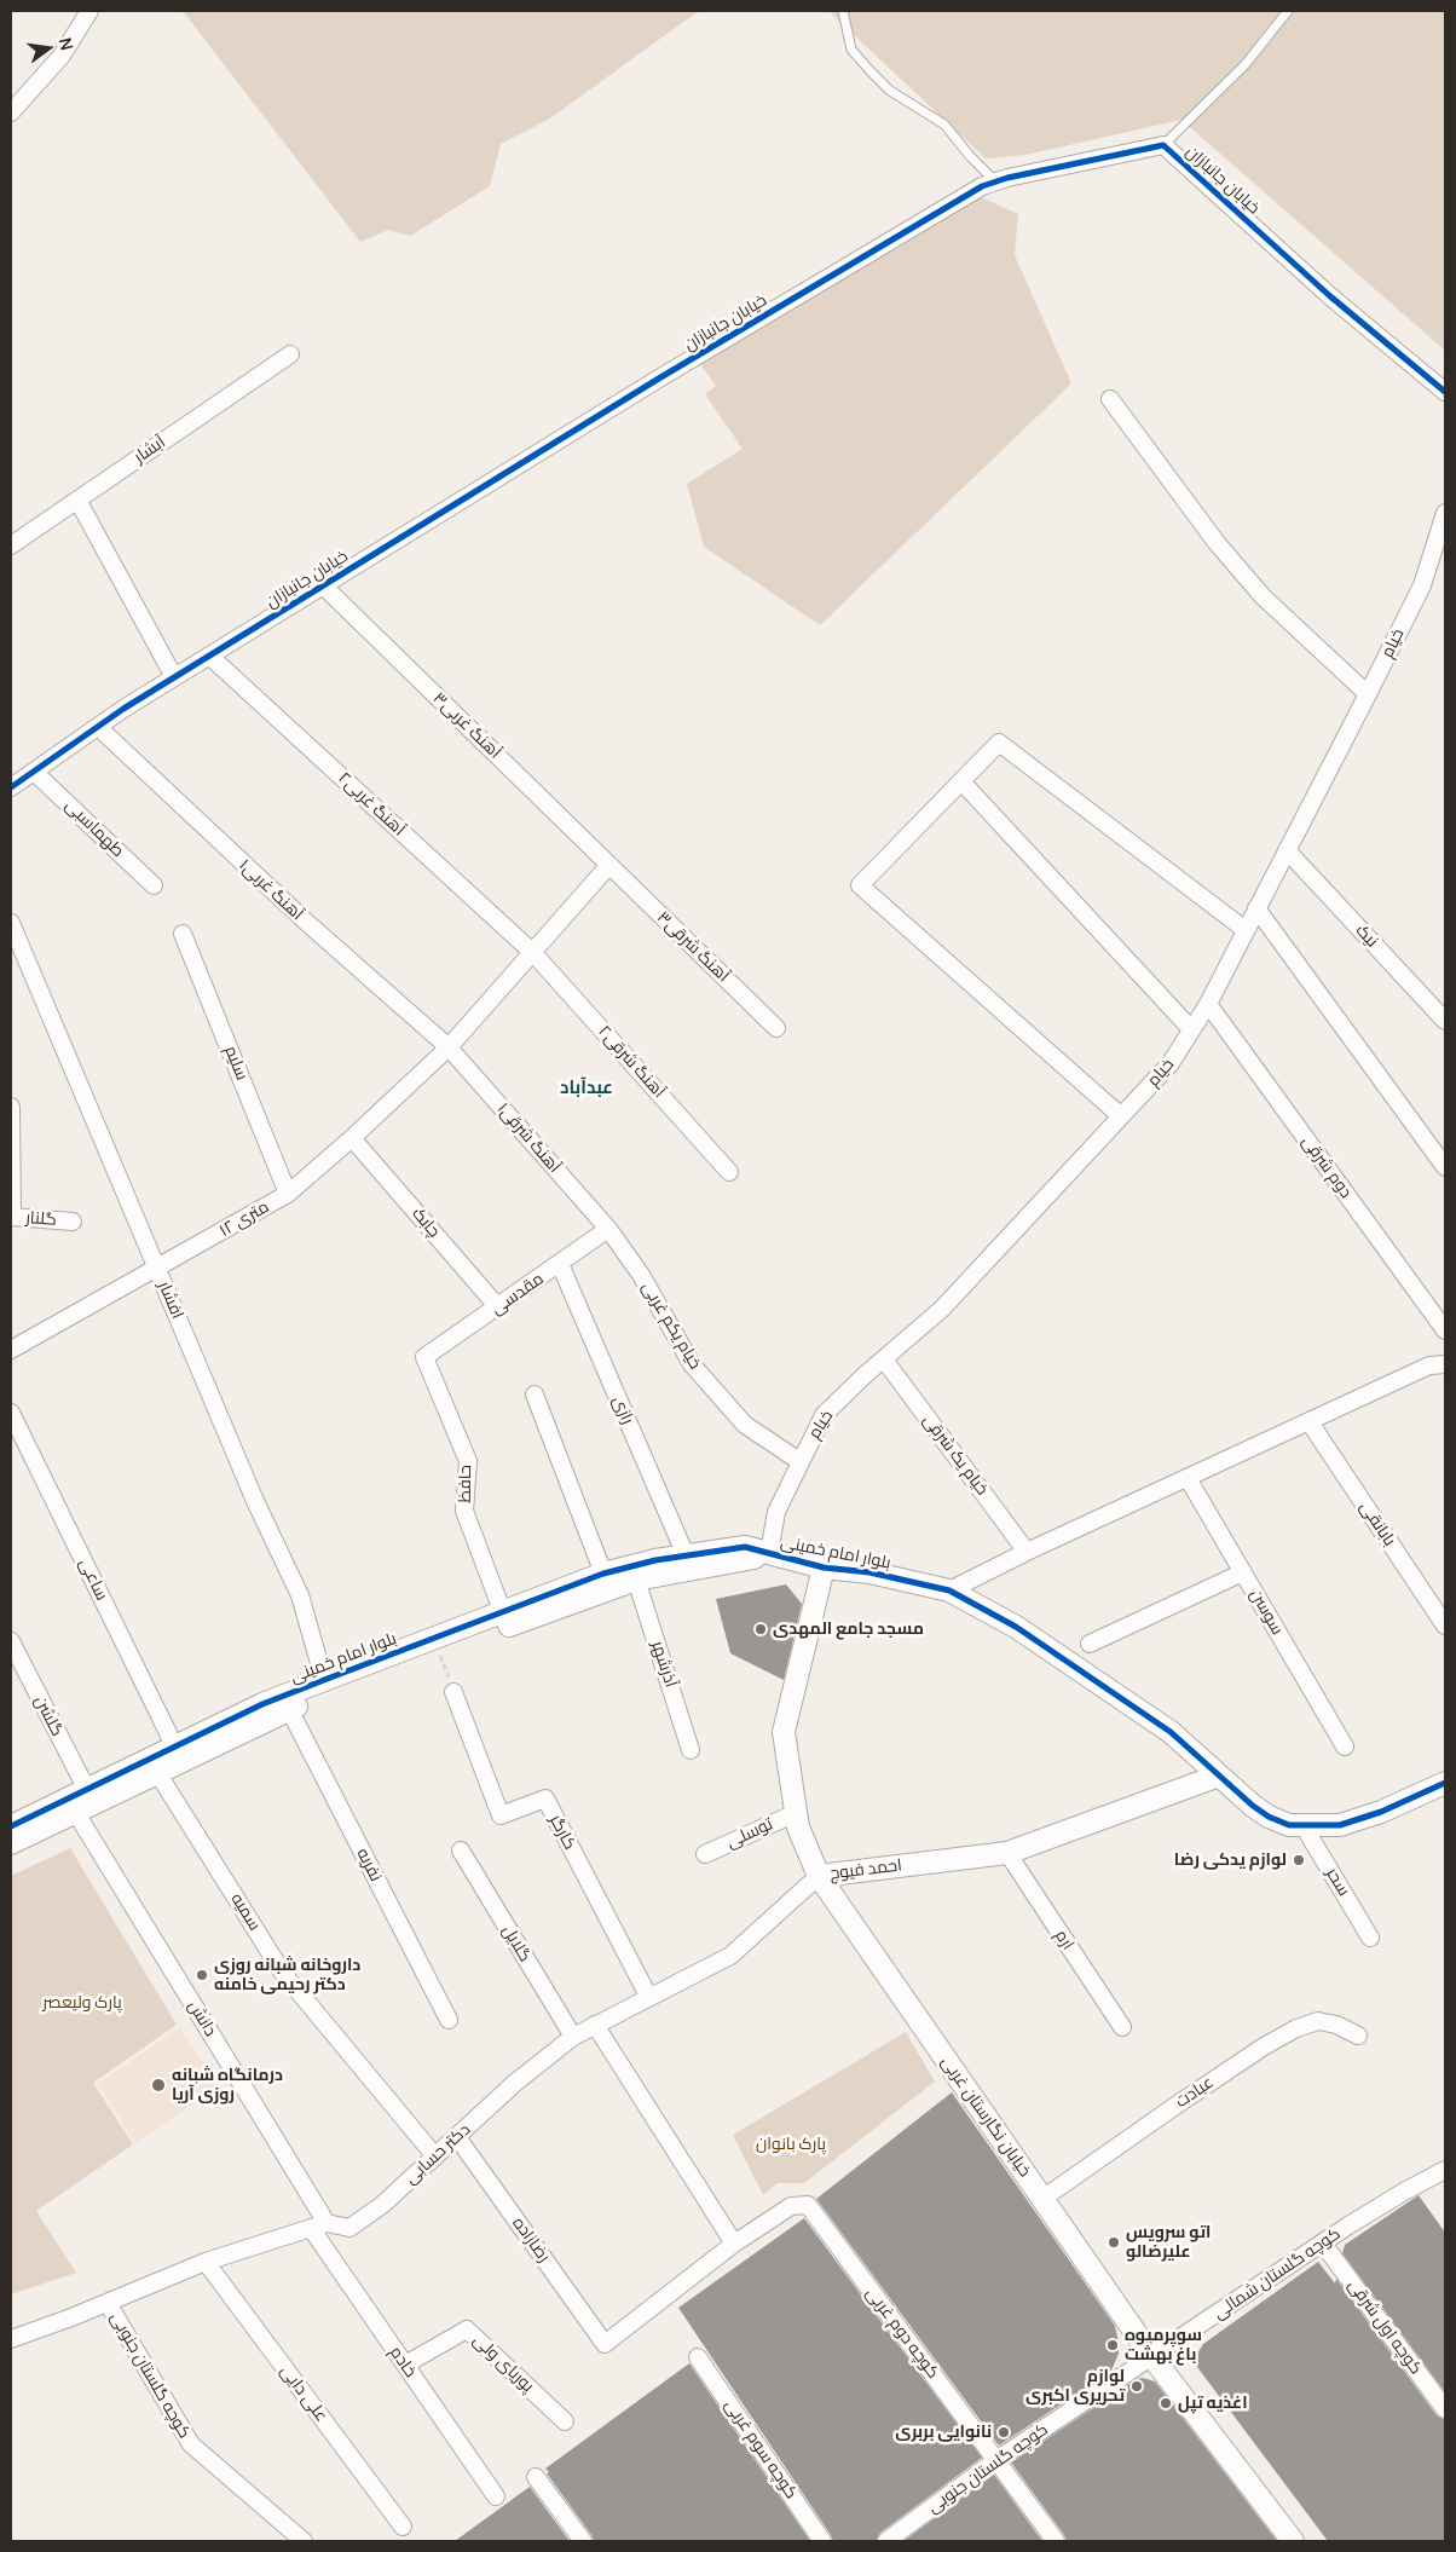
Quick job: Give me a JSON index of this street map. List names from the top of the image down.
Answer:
{
  "streets": {
    "street": [
      "خیابان جانبازان",
      "آبشار",
      "خیام",
      "آهنگ غربی۳",
      "آهنگ غربی۲",
      "طهماسبی",
      "آهنگ غربی۱",
      "نیک",
      "آهنگ شرقی۳",
      "آهنگ شرقی۲",
      "سلیم",
      "آهنگ شرقی۱",
      "دوم شرقی",
      "گلنار",
      "۱۲ متری",
      "چابک",
      "مقدسی",
      "افشار",
      "خیام یکم غربی",
      "رازی",
      "خیام یک شرقی",
      "حافظ",
      "بابانقی",
      "بلوار امام خمینی",
      "ساعی",
      "سوسن",
      "آذرشهر",
      "گلشن",
      "کارگر",
      "توسلی",
      "نفریه",
      "احمد فیوج",
      "سحر",
      "سمیه",
      "ارم",
      "گلایل",
      "دانش",
      "عبادت",
      "خیابان نگارستان غربی",
      "دکتر حسابی",
      "رضازاده",
      "کوچه گلستان شمالی",
      "کوچه اول شرقی",
      "کوچه دوم غربی",
      "خادم",
      "پوریای ولی",
      "کوچه گلستان جنوبی",
      "علی دایی",
      "کوچه سوم غربی"
    ]
  },
  "crossings": [
    ["خیابان جانبازان", "آهنگ غربی۳"],
    ["خیابان جانبازان", "آهنگ غربی۲"],
    ["خیابان جانبازان", "طهماسبی"],
    ["خیابان جانبازان", "آهنگ غربی۱"],
    ["خیام", "نیک"],
    ["خیام", "دوم شرقی"],
    ["خیام", "خیام یکم غربی"],
    ["خیام", "خیام یک شرقی"],
    ["خیام", "بلوار امام خمینی"],
    ["آهنگ غربی۳", "آهنگ شرقی۳"],
    ["آهنگ غربی۳", "۱۲ متری"],
    ["آهنگ غربی۲", "آهنگ شرقی۲"],
    ["آهنگ غربی۲", "۱۲ متری"],
    ["آهنگ غربی۱", "آهنگ شرقی۱"],
    ["آهنگ غربی۱", "۱۲ متری"],
    ["آهنگ شرقی۳", "۱۲ متری"],
    ["آهنگ شرقی۲", "۱۲ متری"],
    ["سلیم", "۱۲ متری"],
    ["آهنگ شرقی۱", "۱۲ متری"],
    ["آهنگ شرقی۱", "مقدسی"],
    ["آهنگ شرقی۱", "خیام یکم غربی"],
    ["۱۲ متری", "چابک"],
    ["۱۲ متری", "افشار"],
    ["چابک", "مقدسی"],
    ["مقدسی", "خیام یکم غربی"],
    ["مقدسی", "رازی"],
    ["مقدسی", "حافظ"],
    ["افشار", "بلوار امام خمینی"],
    ["رازی", "بلوار امام خمینی"],
    ["حافظ", "بلوار امام خمینی"],
    ["بلوار امام خمینی", "ساعی"],
    ["بلوار امام خمینی", "آذرشهر"],
    ["بلوار امام خمینی", "گلشن"],
    ["بلوار امام خمینی", "نفریه"],
    ["بلوار امام خمینی", "احمد فیوج"],
    ["بلوار امام خمینی", "سحر"],
    ["بلوار امام خمینی", "سمیه"],
    ["بلوار امام خمینی", "دانش"],
    ["کارگر", "دکتر حسابی"],
    ["توسلی", "احمد فیوج"],
    ["احمد فیوج", "ارم"],
    ["احمد فیوج", "خیابان نگارستان غربی"],
    ["احمد فیوج", "دکتر حسابی"],
    ["سمیه", "دکتر حسابی"],
    ["گلایل", "دکتر حسابی"],
    ["دانش", "دکتر حسابی"],
    ["دانش", "خادم"],
    ["عبادت", "خیابان نگارستان غربی"],
    ["خیابان نگارستان غربی", "دکتر حسابی"],
    ["خیابان نگارستان غربی", "کوچه گلستان شمالی"],
    ["خیابان نگارستان غربی", "کوچه گلستان جنوبی"],
    ["دکتر حسابی", "رضازاده"],
    ["دکتر حسابی", "خادم"],
    ["دکتر حسابی", "کوچه گلستان جنوبی"],
    ["دکتر حسابی", "علی دایی"],
    ["رضازاده", "کوچه دوم غربی"],
    ["کوچه گلستان شمالی", "کوچه اول شرقی"],
    ["کوچه گلستان شمالی", "کوچه گلستان جنوبی"],
    ["کوچه دوم غربی", "کوچه گلستان جنوبی"],
    ["خادم", "پوریای ولی"]
  ],
  "districts": ["عبدآباد"],
  "parks": ["پارک ولیعصر", "پارک بانوان"],
  "places": [
    "مسجد جامع المهدی",
    "لوازم یدکی رضا",
    "داروخانه شبانه روزی دکتر رحیمی خامنه",
    "درمانگاه شبانه روزی آریا",
    "اتو سرویس علیرضالو",
    "سوپرمیوه باغ بهشت",
    "لوازم تحریری اکبری",
    "اغذیه تپل",
    "نانوایی بربری"
  ],
  "north": "right"
}
